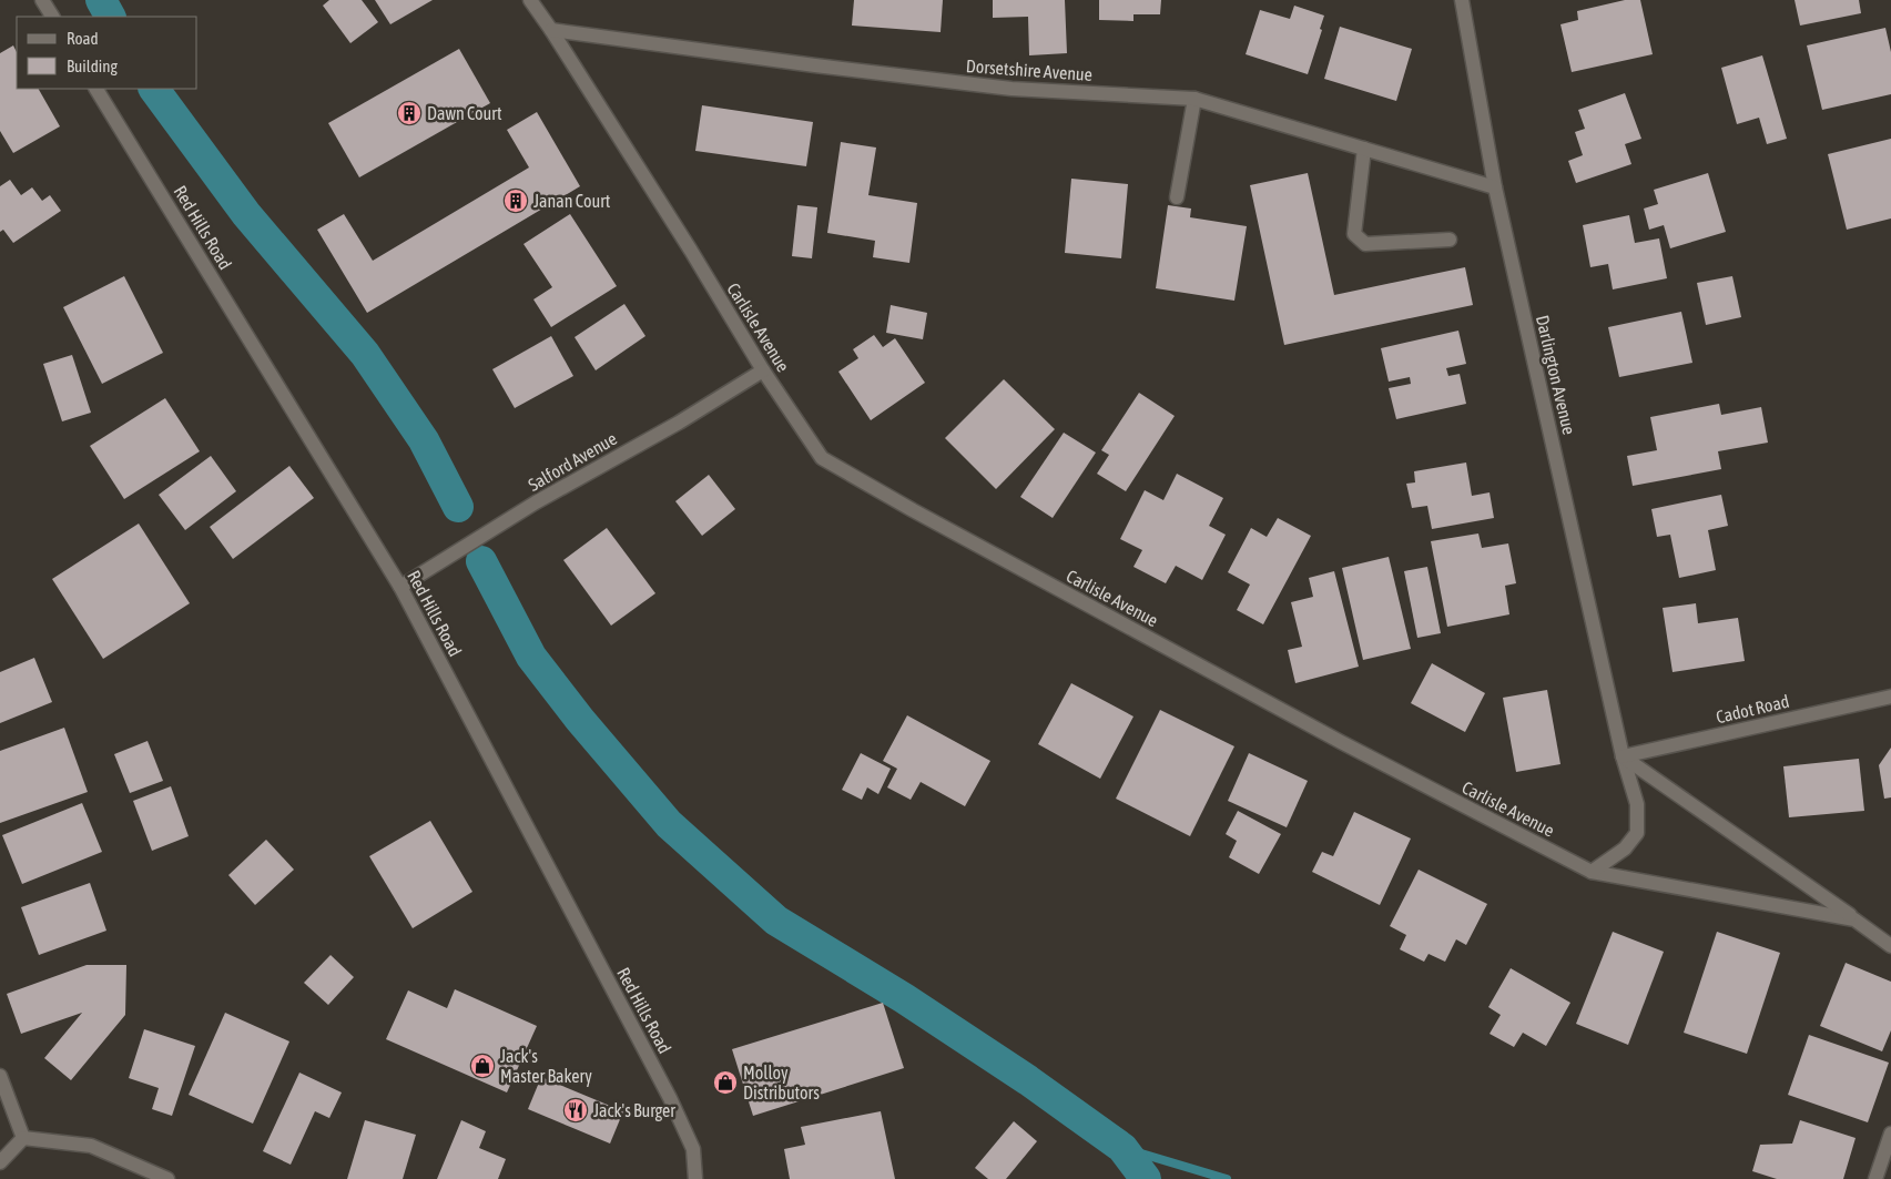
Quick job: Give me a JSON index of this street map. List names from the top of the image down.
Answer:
{
  "streets": {
    "street": [
      "Dorsetshire Avenue",
      "Red Hills Road",
      "Carlisle Avenue",
      "Darlington Avenue",
      "Salford Avenue",
      "Cadot Road"
    ]
  },
  "crossings": [
    ["Dorsetshire Avenue", "Carlisle Avenue"],
    ["Dorsetshire Avenue", "Darlington Avenue"],
    ["Red Hills Road", "Salford Avenue"],
    ["Carlisle Avenue", "Darlington Avenue"],
    ["Carlisle Avenue", "Salford Avenue"],
    ["Darlington Avenue", "Cadot Road"]
  ],
  "places": {
    "building": ["Dawn Court", "Janan Court"],
    "shop": ["Jack's Master Bakery", "Molloy Distributors"],
    "restaurant": ["Jack's Burger"]
  },
  "legend": ["Road", "Building"]
}
